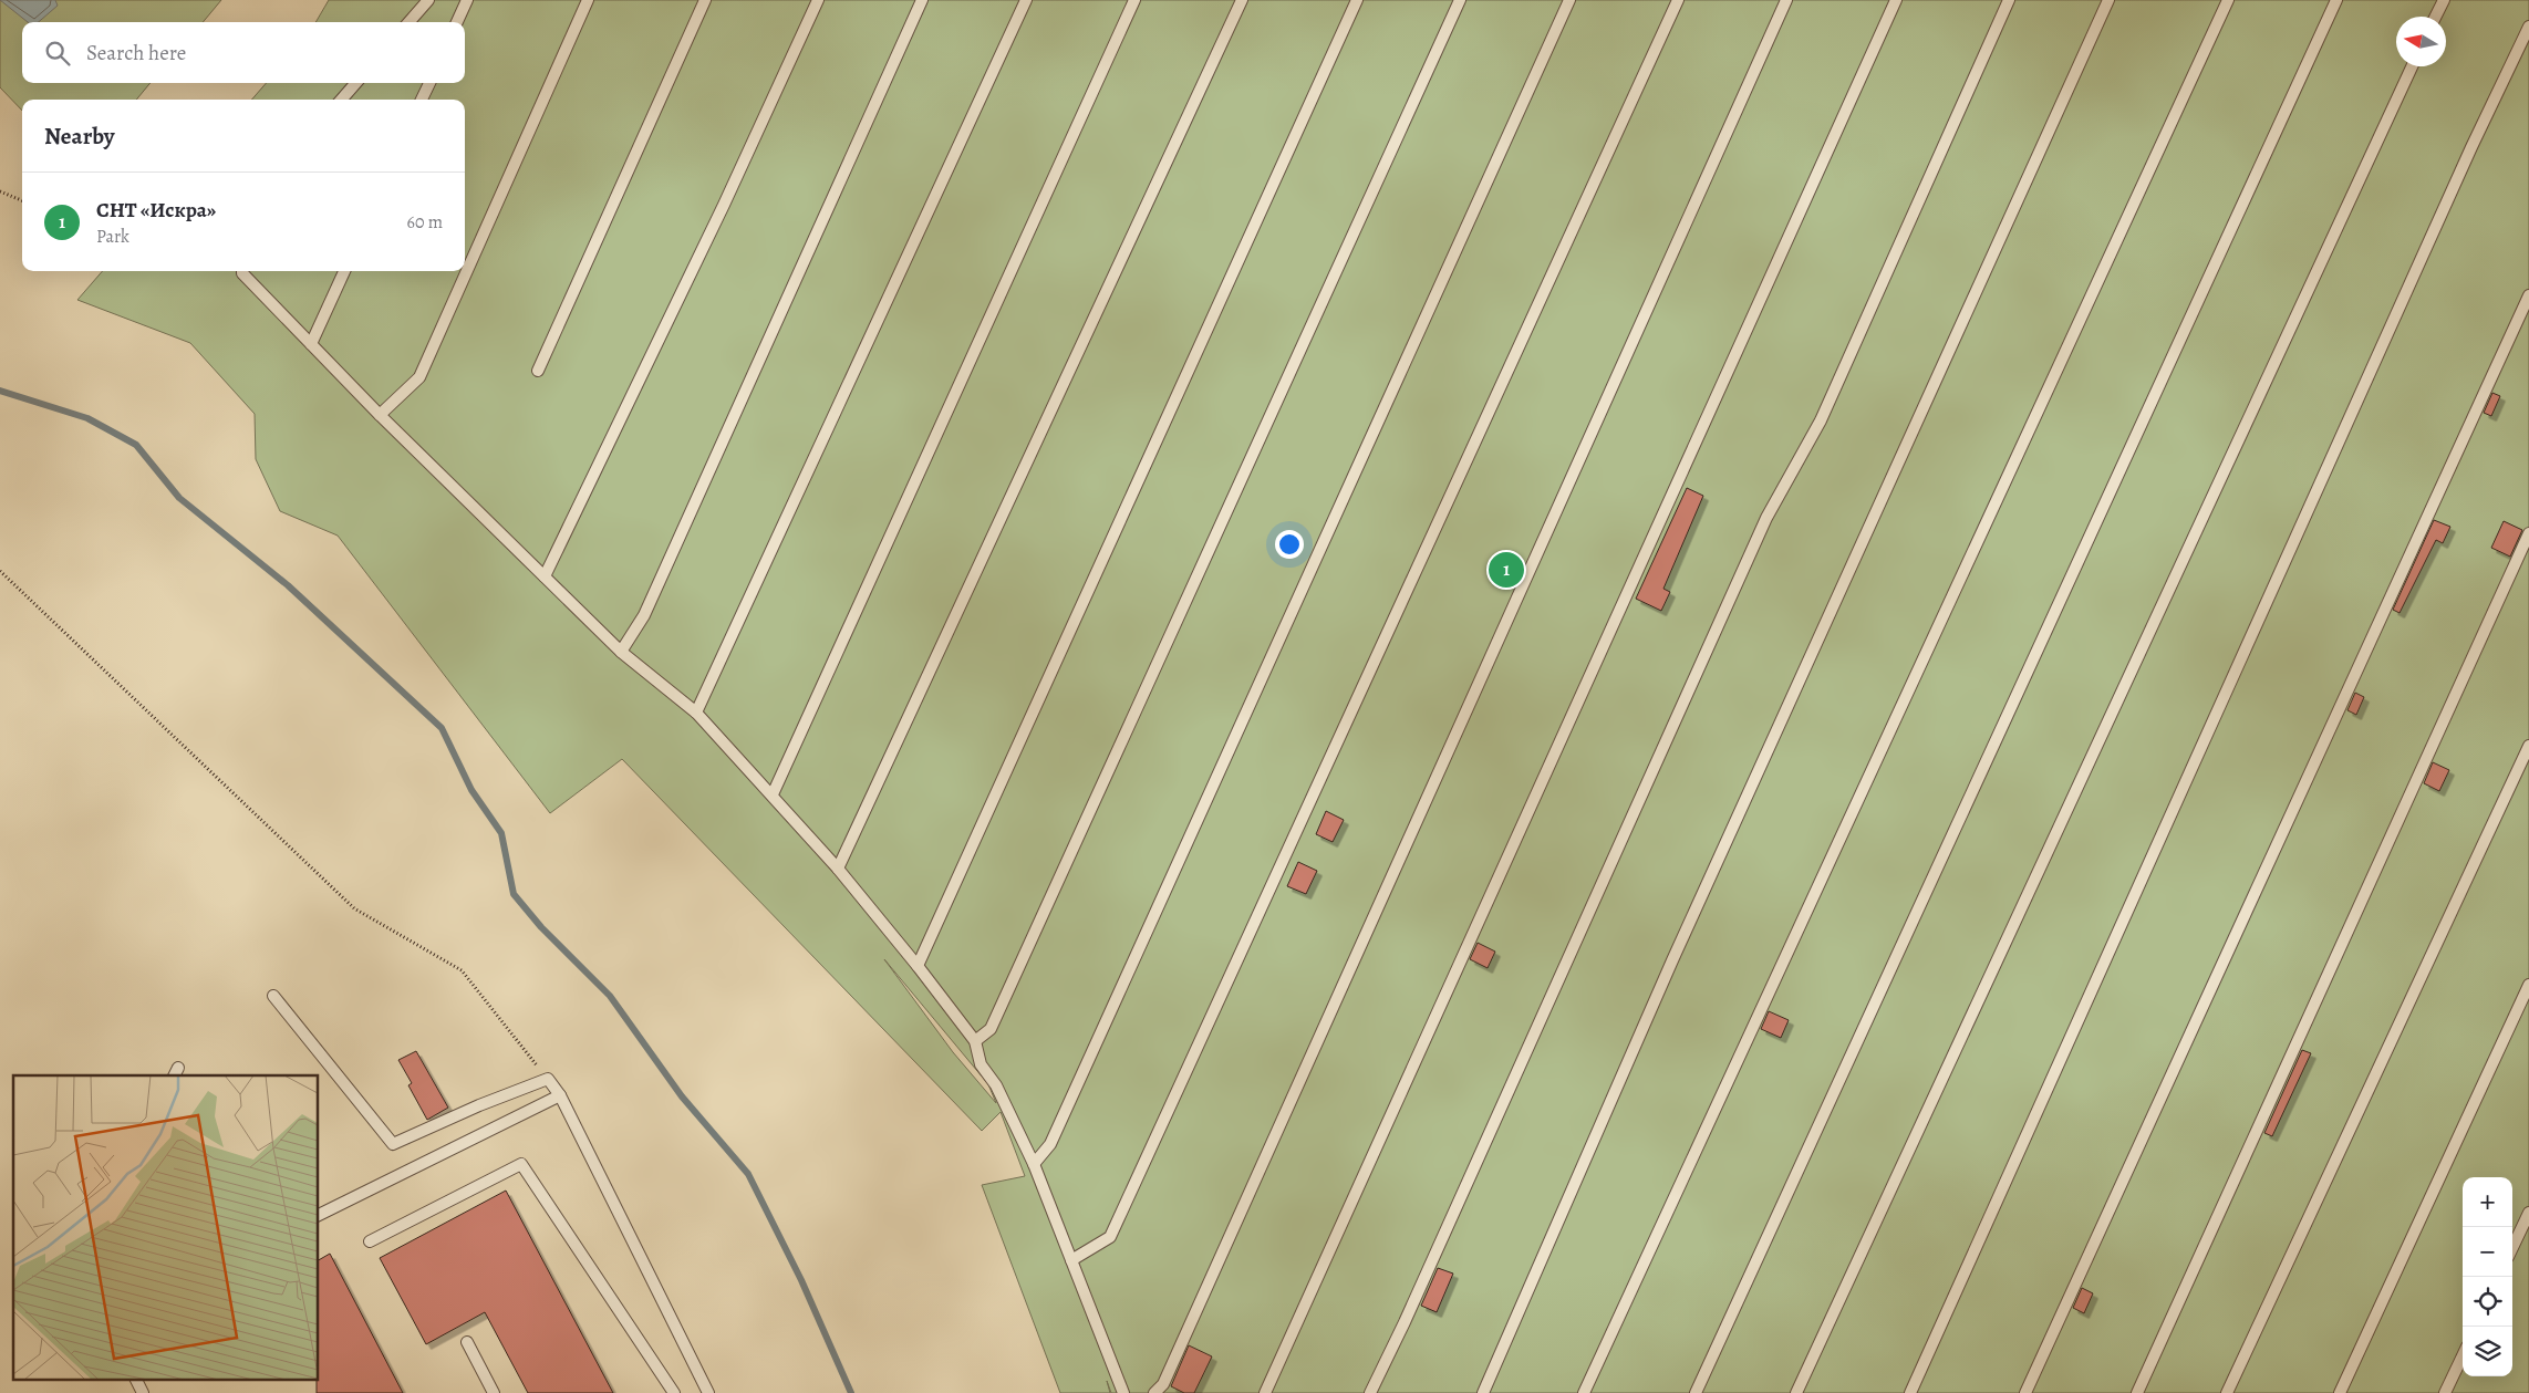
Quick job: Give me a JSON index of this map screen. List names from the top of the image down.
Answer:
{
  "north": "left",
  "page": {
    "search": "Search here",
    "heading": "Nearby",
    "list": [
      {
        "mark": "1",
        "name": "СНТ «Искра»",
        "note": "Park",
        "value": "60 m"
      }
    ],
    "pins": "1",
    "map_buttons": ["+", "−"]
  }
}
